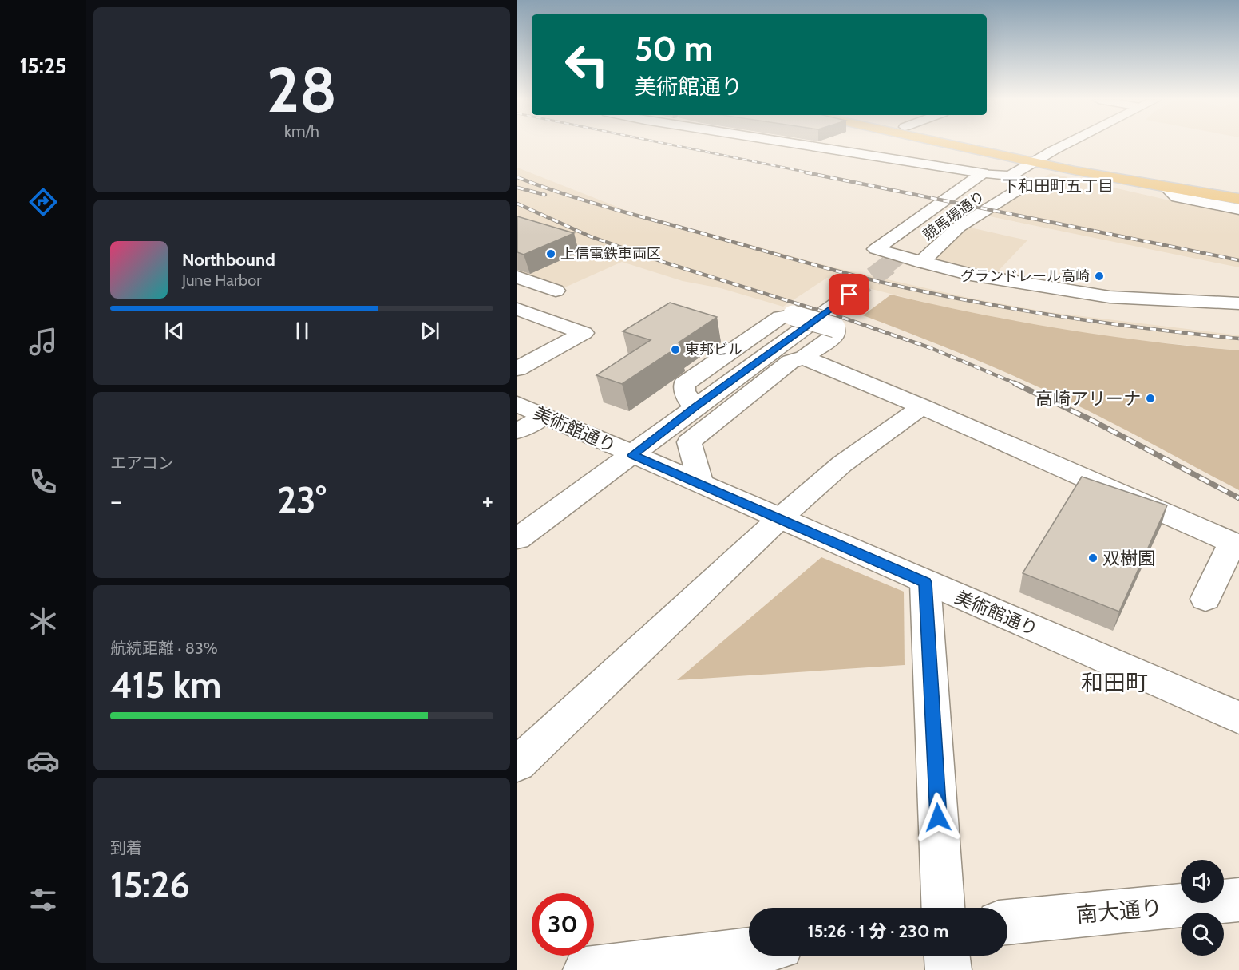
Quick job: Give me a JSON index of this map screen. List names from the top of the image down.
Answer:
{
  "streets": {
    "street": ["競馬場通り", "美術館通り", "南大通り"]
  },
  "districts": ["下和田町五丁目", "和田町"],
  "places": [
    "上信電鉄車両区",
    "グランドレール高崎",
    "東邦ビル",
    "高崎アリーナ",
    "双樹園"
  ],
  "page": {
    "tabs": "15:25",
    "tile": [
      ["28", "km/h"],
      "エアコン",
      ["航続距離 · 83%", "415 km"],
      ["到着", "15:26"]
    ],
    "turn": ["50 m", "美術館通り"],
    "song": ["Northbound", "June Harbor"],
    "heat": ["−", "23°", "+"],
    "limit": "30",
    "trip": "15:26 · 1 分 · 230 m"
  }
}
